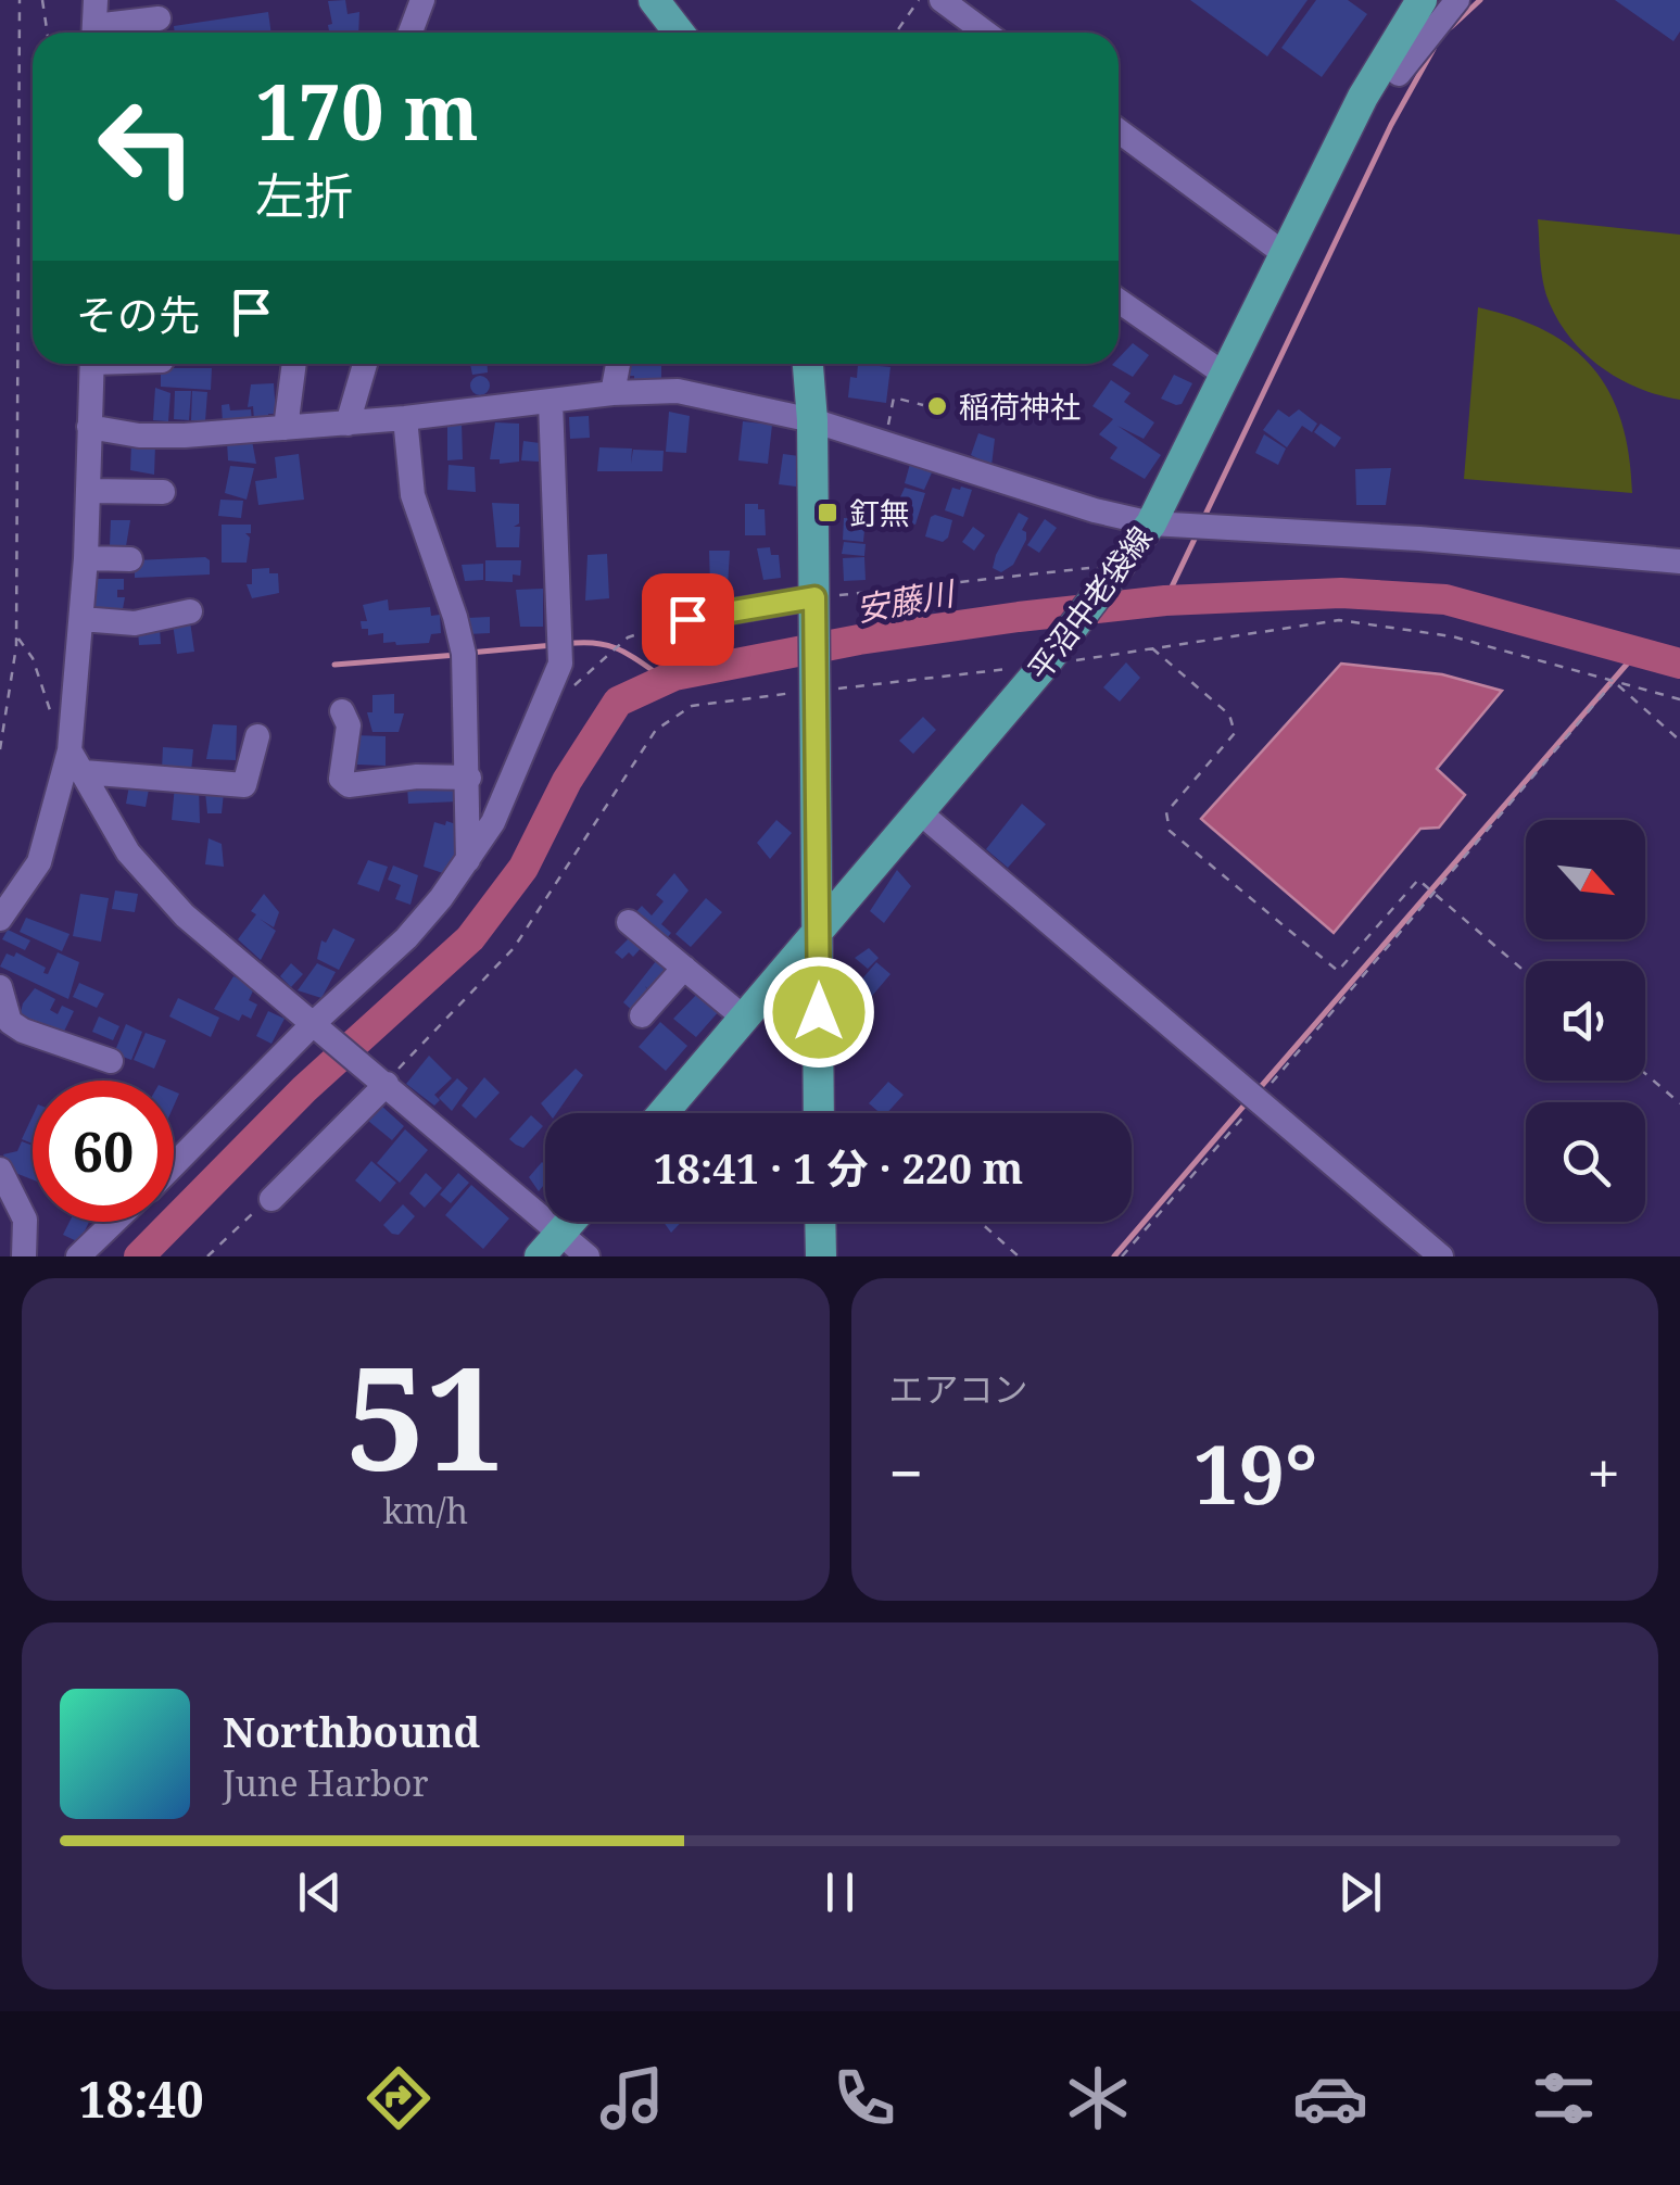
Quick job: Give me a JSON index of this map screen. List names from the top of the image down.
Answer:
{
  "streets": {
    "main road": ["平沼中老袋線"]
  },
  "water": ["安藤川"],
  "places": {
    "other": ["稲荷神社"],
    "transit": ["釘無"]
  },
  "north": "bottom right",
  "page": {
    "turn": ["170 m", "左折"],
    "then": "その先",
    "limit": "60",
    "trip": "18:41 · 1 分 · 220 m",
    "tile": [
      ["51", "km/h"],
      "エアコン"
    ],
    "heat": ["−", "19°", "+"],
    "song": ["Northbound", "June Harbor"],
    "tabs": "18:40"
  }
}
